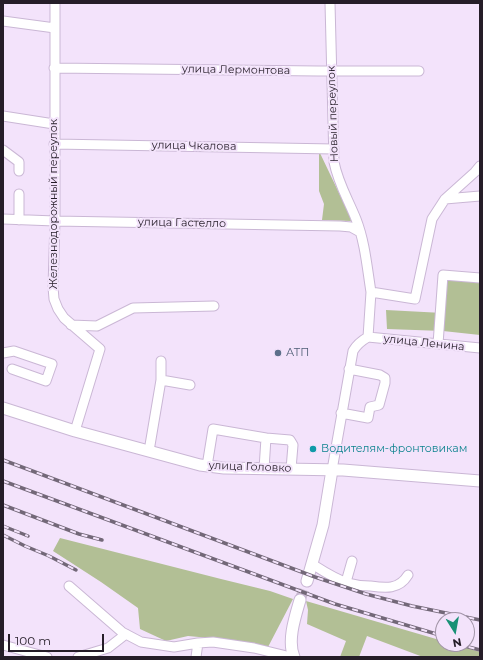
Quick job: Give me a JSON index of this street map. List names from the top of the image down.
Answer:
{
  "streets": {
    "main road": ["улица Головко"],
    "street": [
      "улица Лермонтова",
      "Новый переулок",
      "улица Чкалова",
      "Железнодорожный переулок",
      "улица Гастелло",
      "улица Ленина"
    ]
  },
  "crossings": [
    ["улица Лермонтова", "Новый переулок"],
    ["улица Лермонтова", "Железнодорожный переулок"],
    ["Новый переулок", "улица Чкалова"],
    ["Новый переулок", "улица Гастелло"],
    ["Новый переулок", "улица Ленина"],
    ["улица Чкалова", "Железнодорожный переулок"],
    ["Железнодорожный переулок", "улица Гастелло"],
    ["Железнодорожный переулок", "улица Головко"]
  ],
  "places": ["АТП", "Водителям-фронтовикам"],
  "scale_bar": "100 m",
  "north": "bottom"
}
